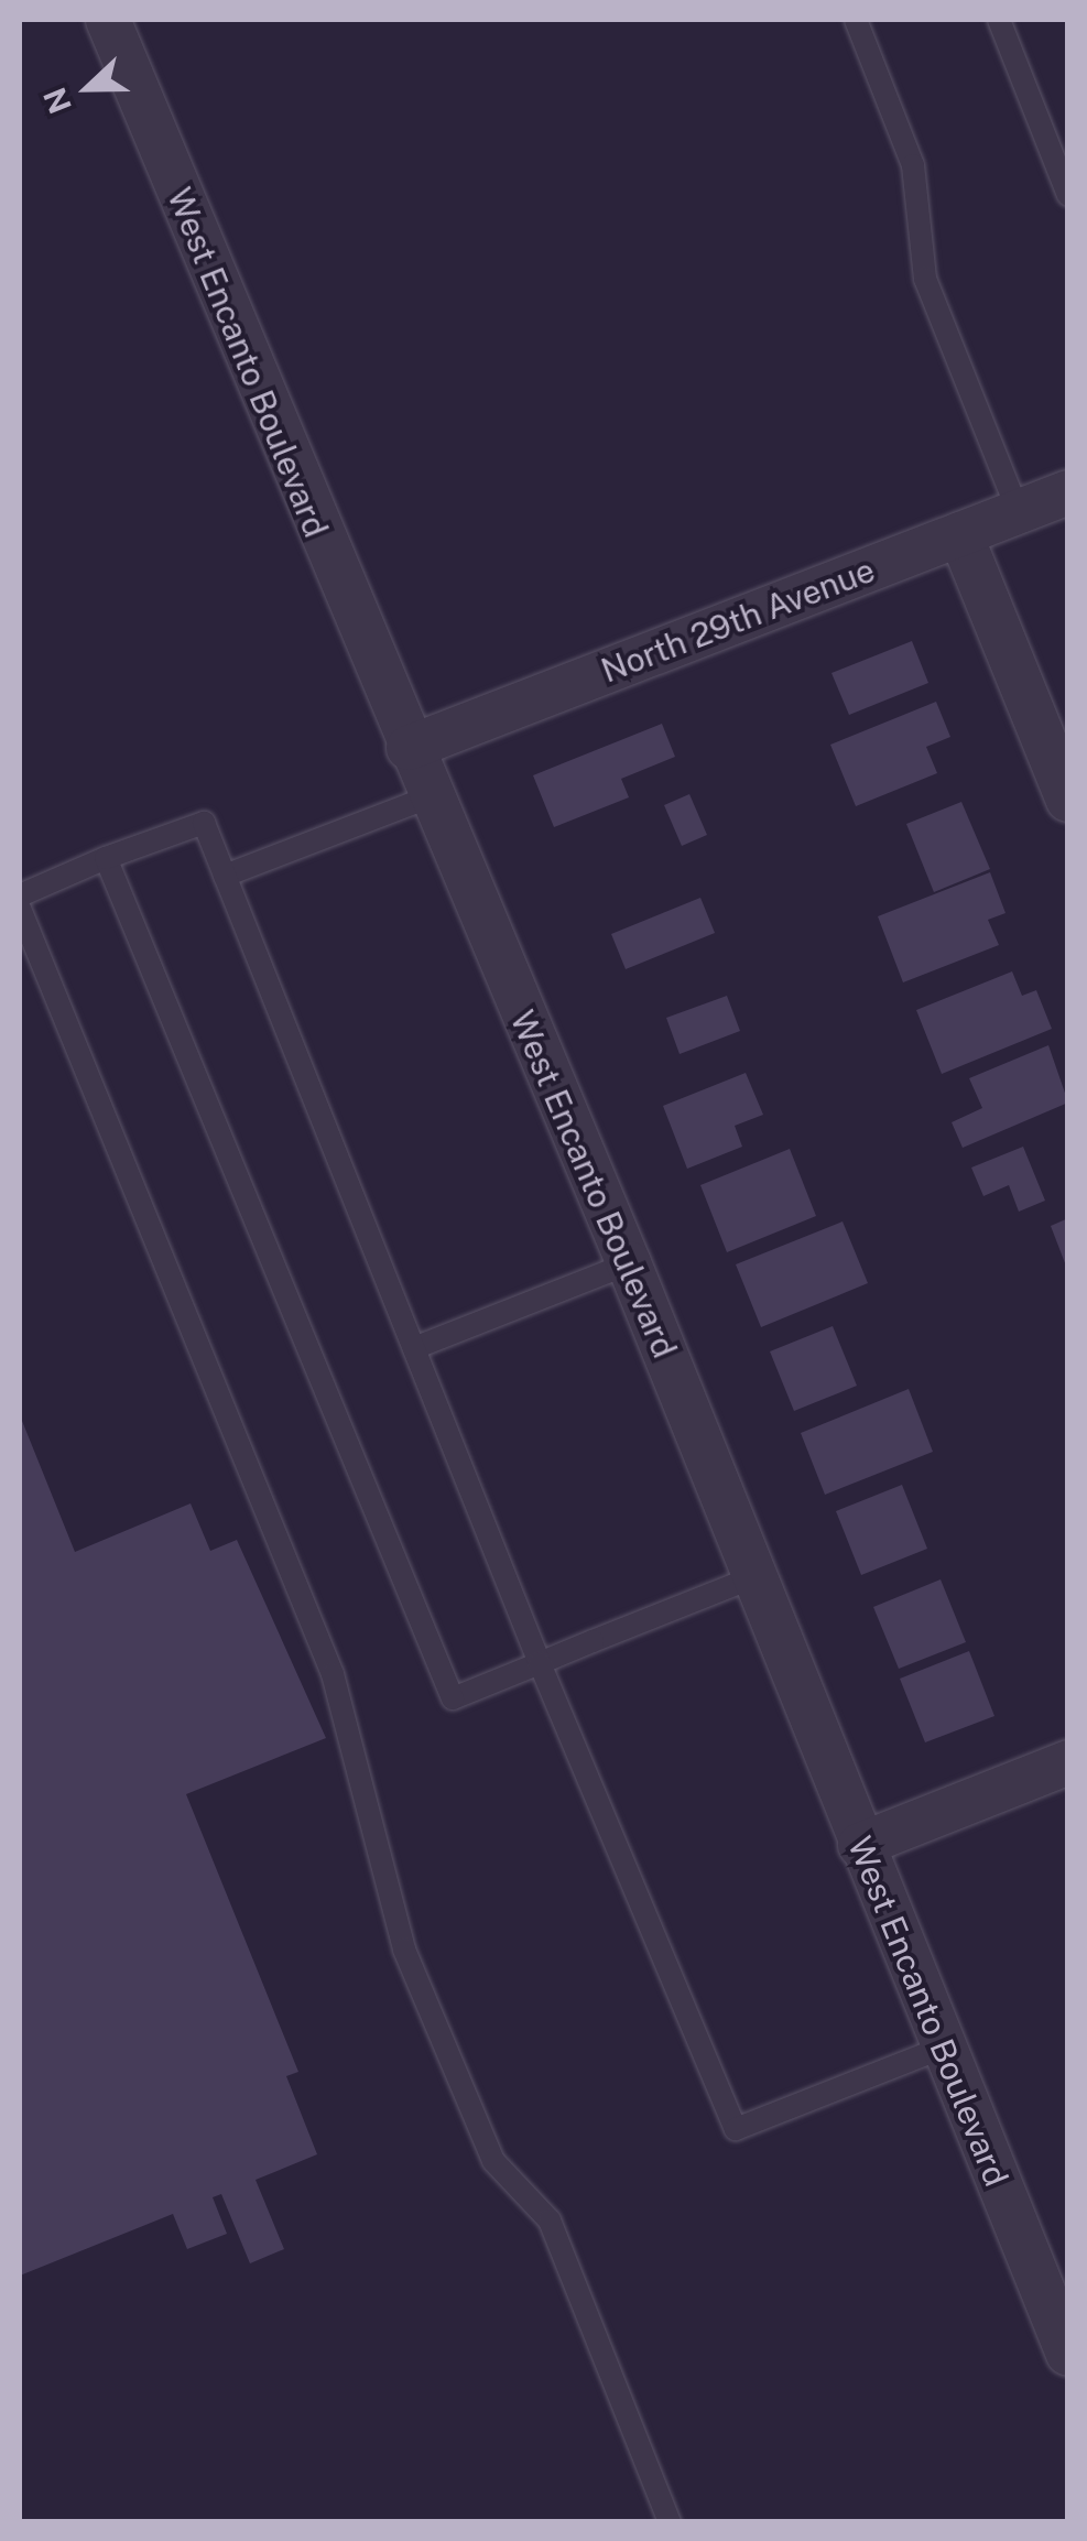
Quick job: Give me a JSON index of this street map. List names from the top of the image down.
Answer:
{
  "streets": {
    "street": ["West Encanto Boulevard", "North 29th Avenue"]
  },
  "crossings": [
    ["West Encanto Boulevard", "North 29th Avenue"]
  ],
  "north": "left"
}
